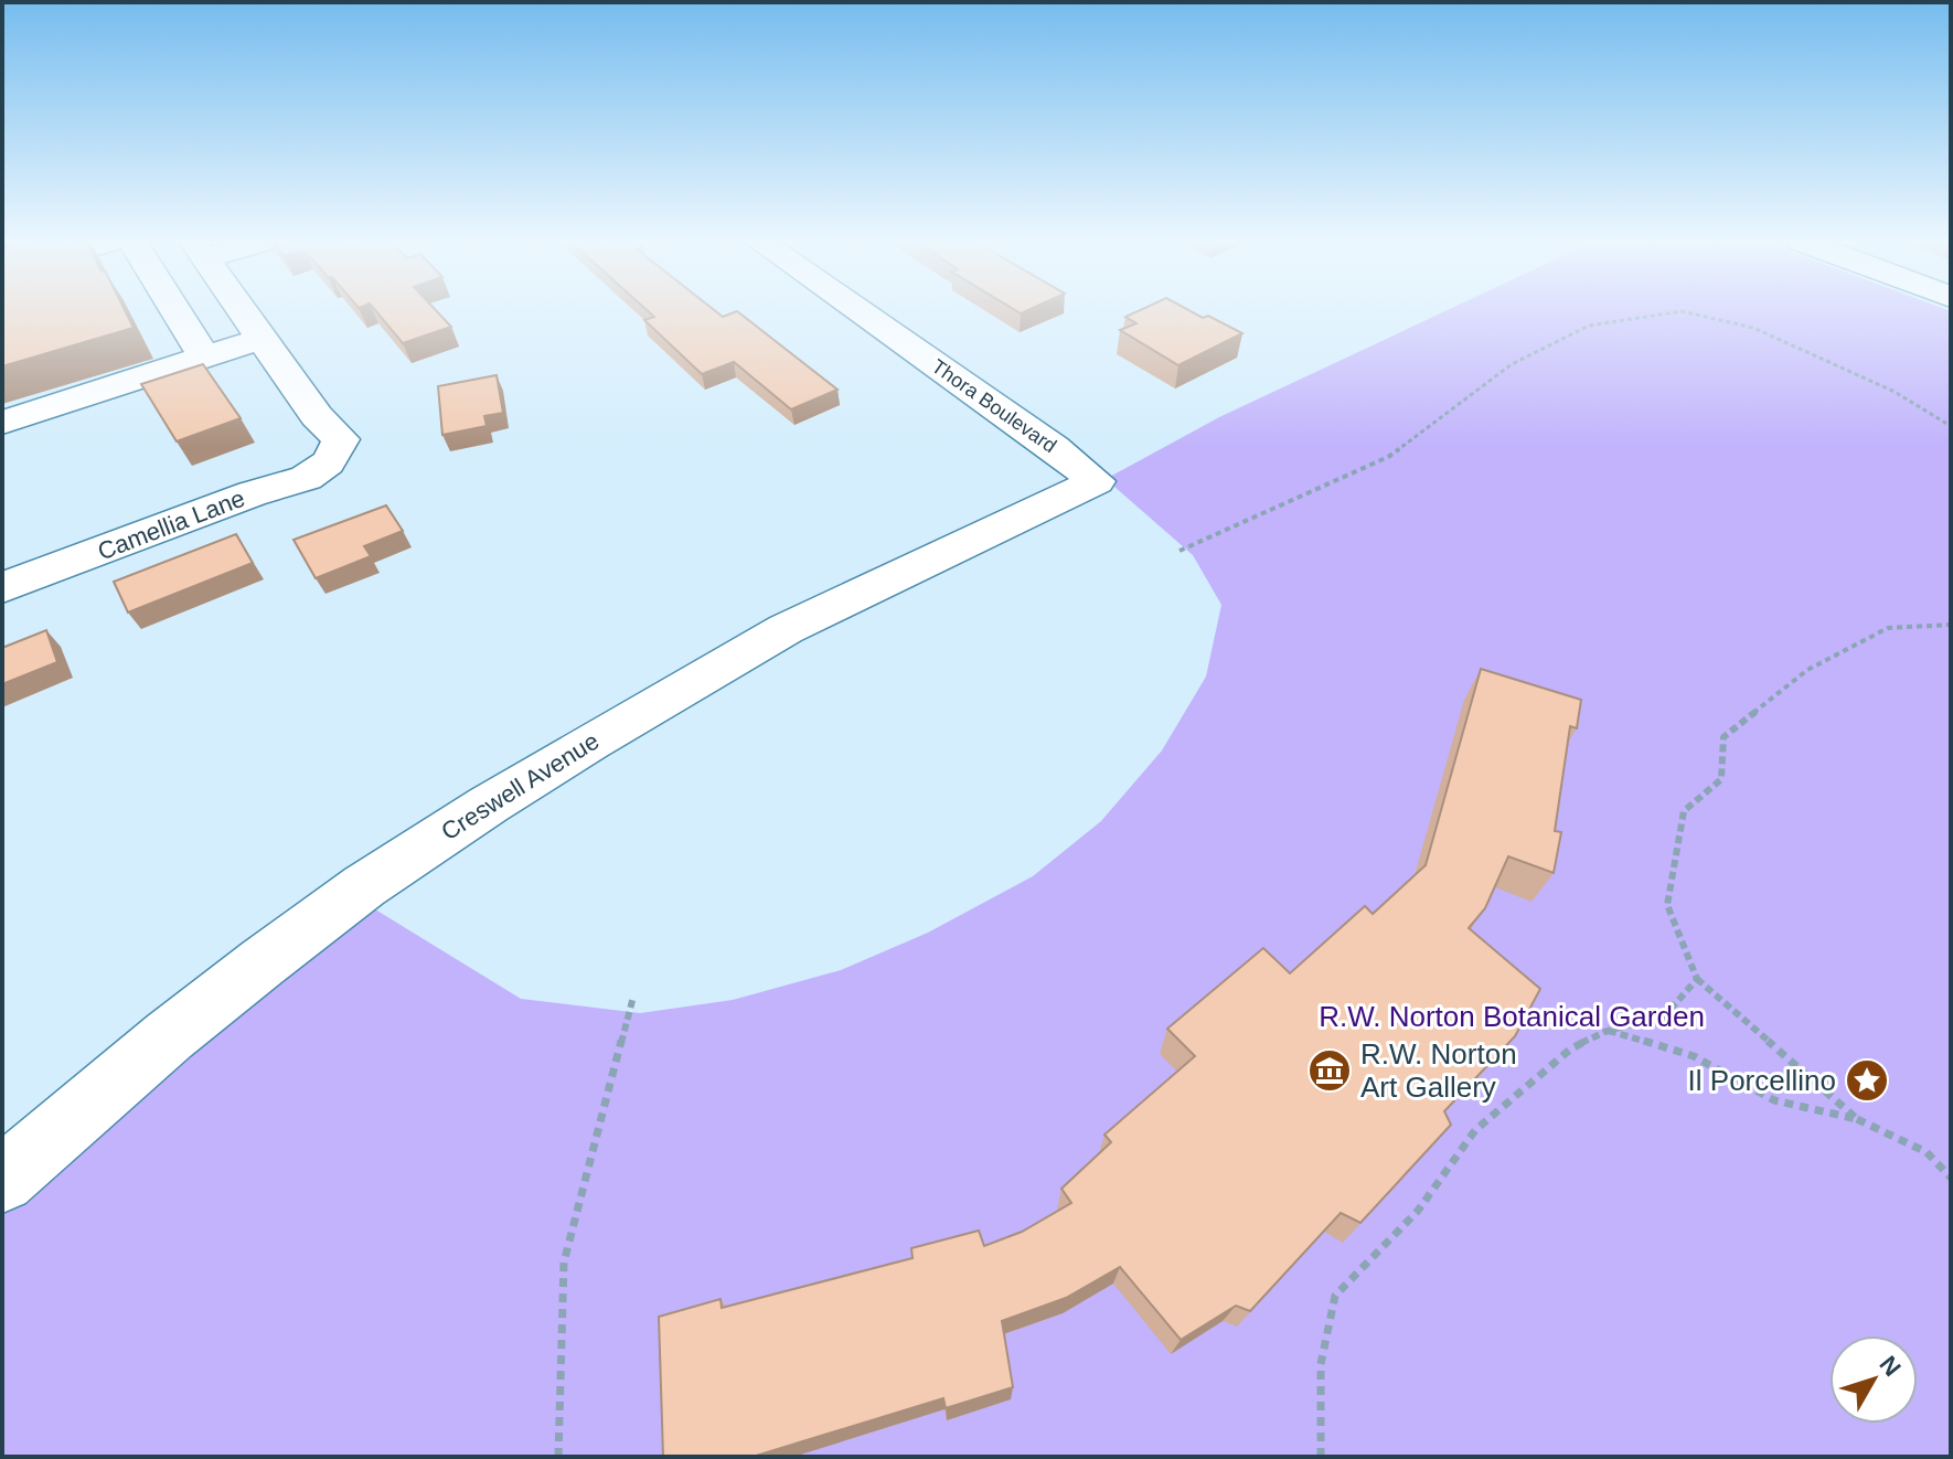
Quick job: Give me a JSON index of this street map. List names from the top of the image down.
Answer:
{
  "streets": {
    "street": ["Thora Boulevard", "Camellia Lane", "Creswell Avenue"]
  },
  "crossings": [
    ["Thora Boulevard", "Creswell Avenue"]
  ],
  "parks": ["R.W. Norton Botanical Garden"],
  "places": {
    "museum": ["R.W. Norton Art Gallery"],
    "place": ["Il Porcellino"]
  },
  "north": "top right"
}
